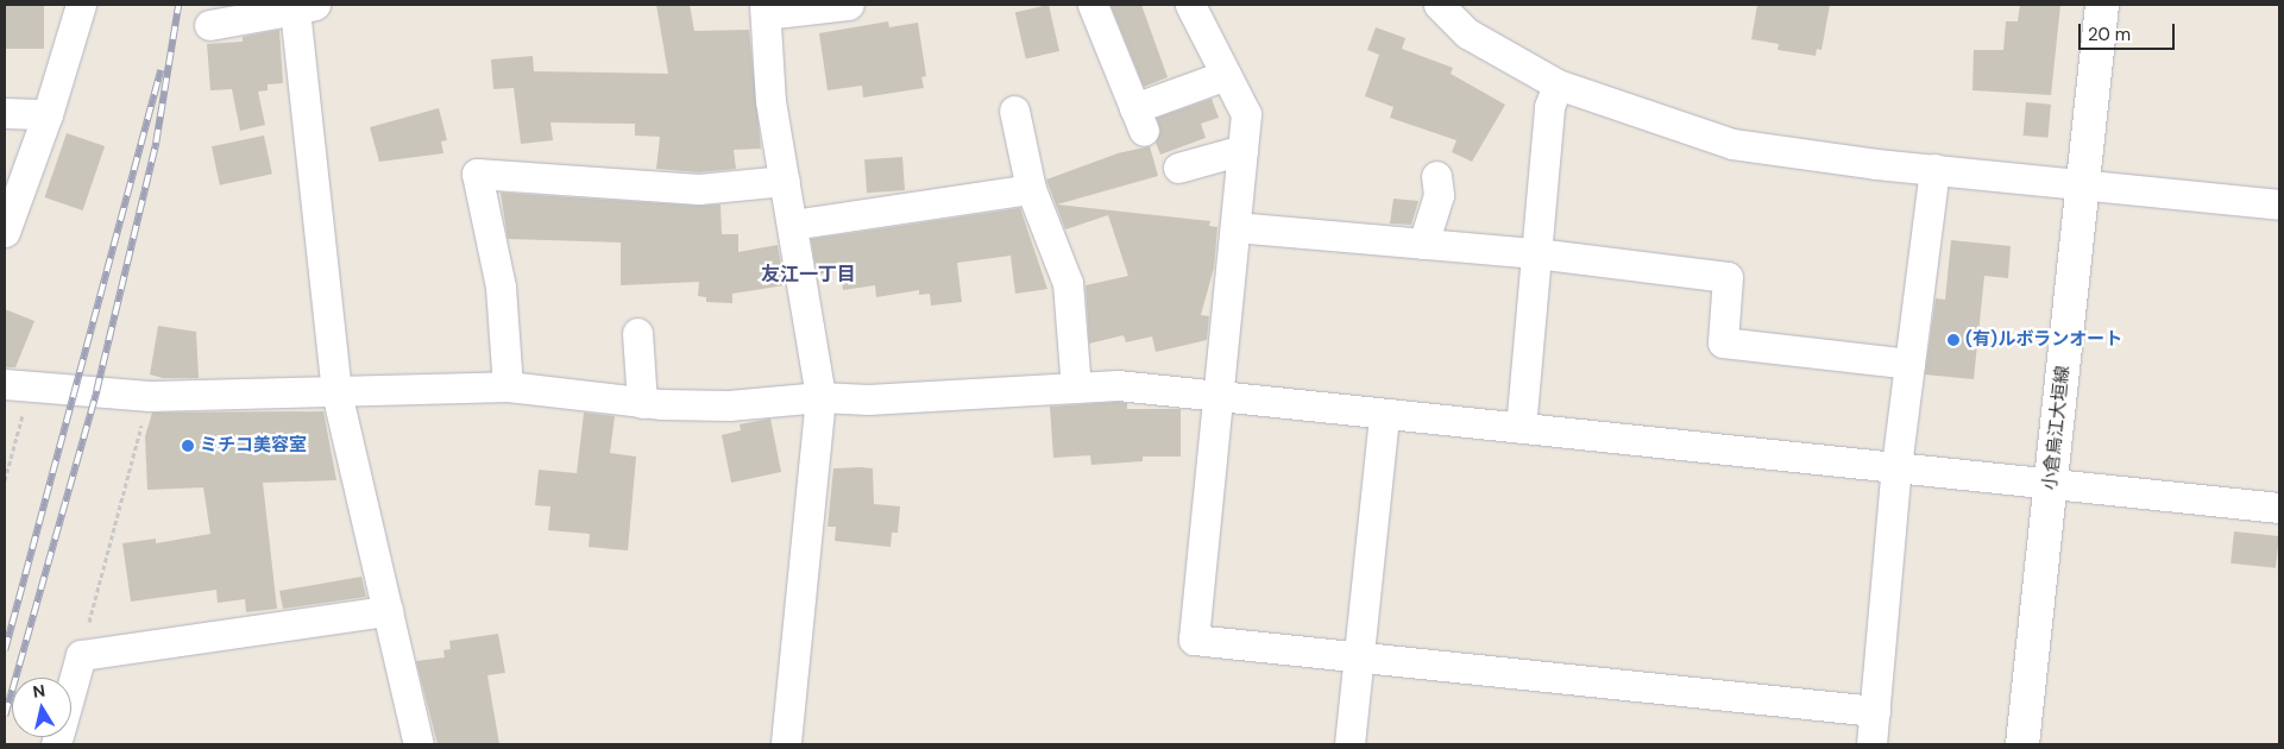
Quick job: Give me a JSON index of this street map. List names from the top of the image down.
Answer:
{
  "streets": {
    "main road": ["小倉烏江大垣線"]
  },
  "districts": ["友江一丁目"],
  "places": ["(有)ルボランオート", "ミチコ美容室"],
  "scale_bar": "20 m",
  "north": "top"
}
